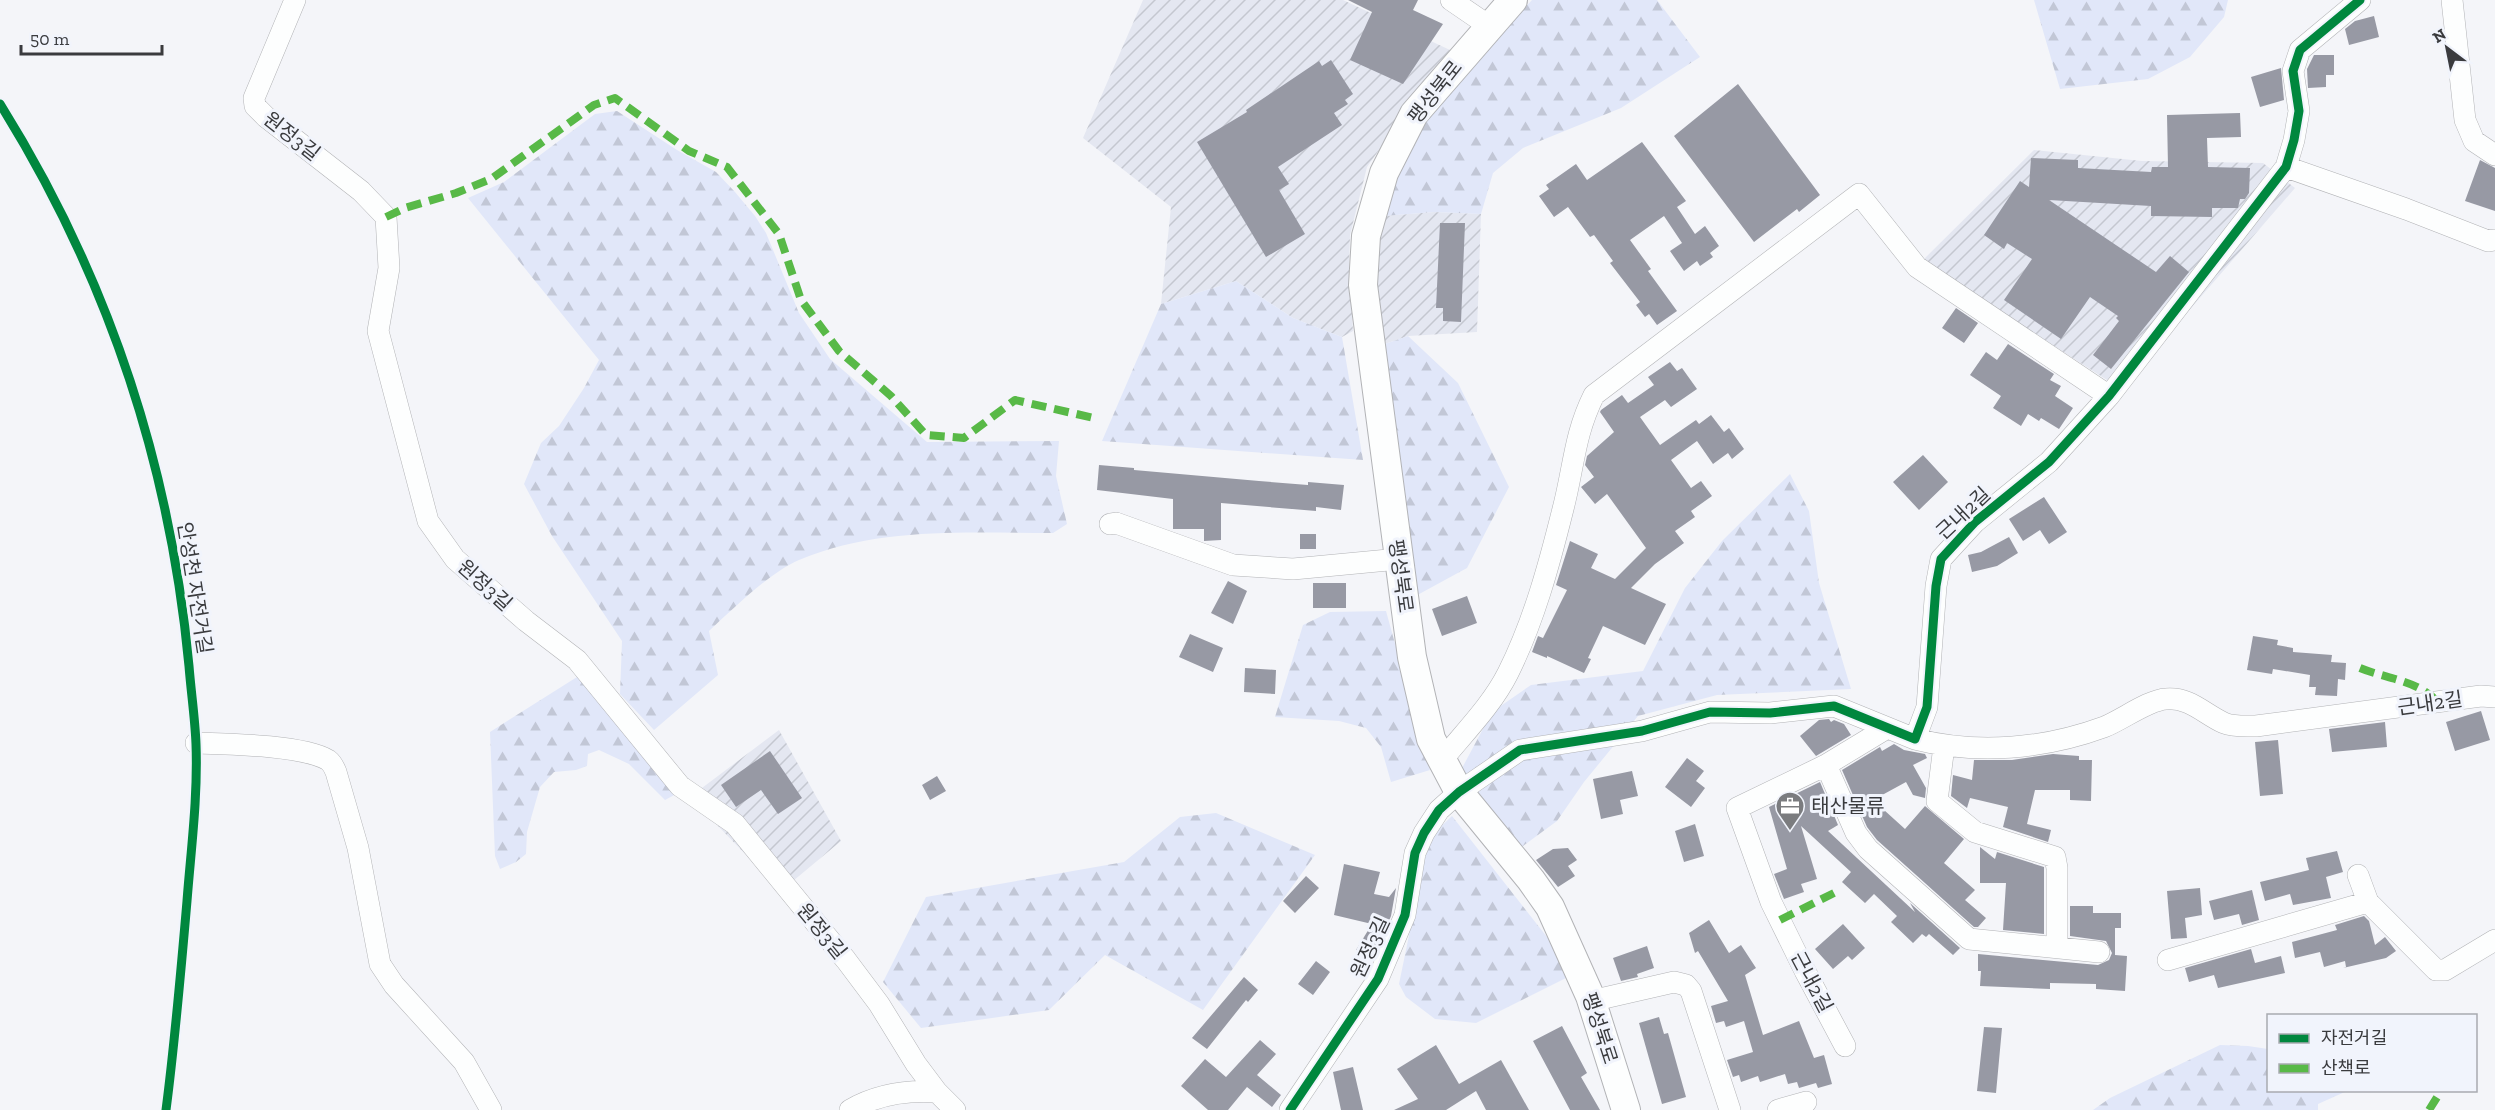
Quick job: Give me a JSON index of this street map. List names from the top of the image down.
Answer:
{
  "streets": {
    "street": ["팽성북로", "원정3길", "근내2길"],
    "cycle path": ["안성천 자전거길"]
  },
  "crossings": [
    ["팽성북로", "원정3길"],
    ["팽성북로", "근내2길"],
    ["원정3길", "근내2길"]
  ],
  "places": {
    "office": ["태산물류"]
  },
  "legend": ["자전거길", "산책로"],
  "scale_bar": "50 m",
  "north": "top left"
}
